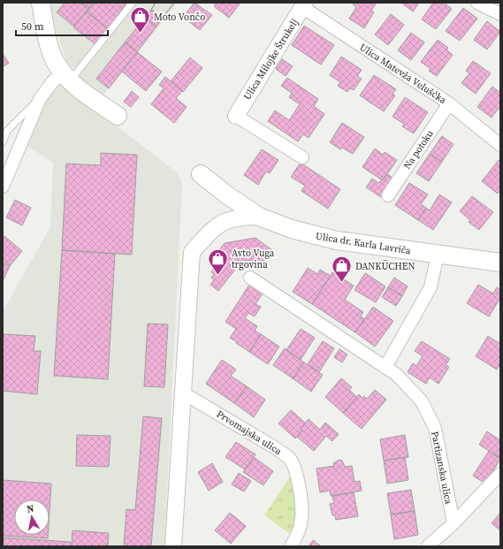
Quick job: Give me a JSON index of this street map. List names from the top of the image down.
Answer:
{
  "streets": {
    "main road": ["Ulica dr. Karla Lavriča"],
    "street": [
      "Ulica Milojke Štrukelj",
      "Ulica Matevža Veluščka",
      "Na potoku",
      "Prvomajska ulica",
      "Partizanska ulica"
    ]
  },
  "crossings": [
    ["Ulica Milojke Štrukelj", "Ulica Matevža Veluščka"],
    ["Ulica Matevža Veluščka", "Na potoku"]
  ],
  "places": {
    "shop": ["Moto Vončo", "Avto Vuga trgovina", "DANKÜCHEN"]
  },
  "scale_bar": "50 m",
  "north": "top"
}
